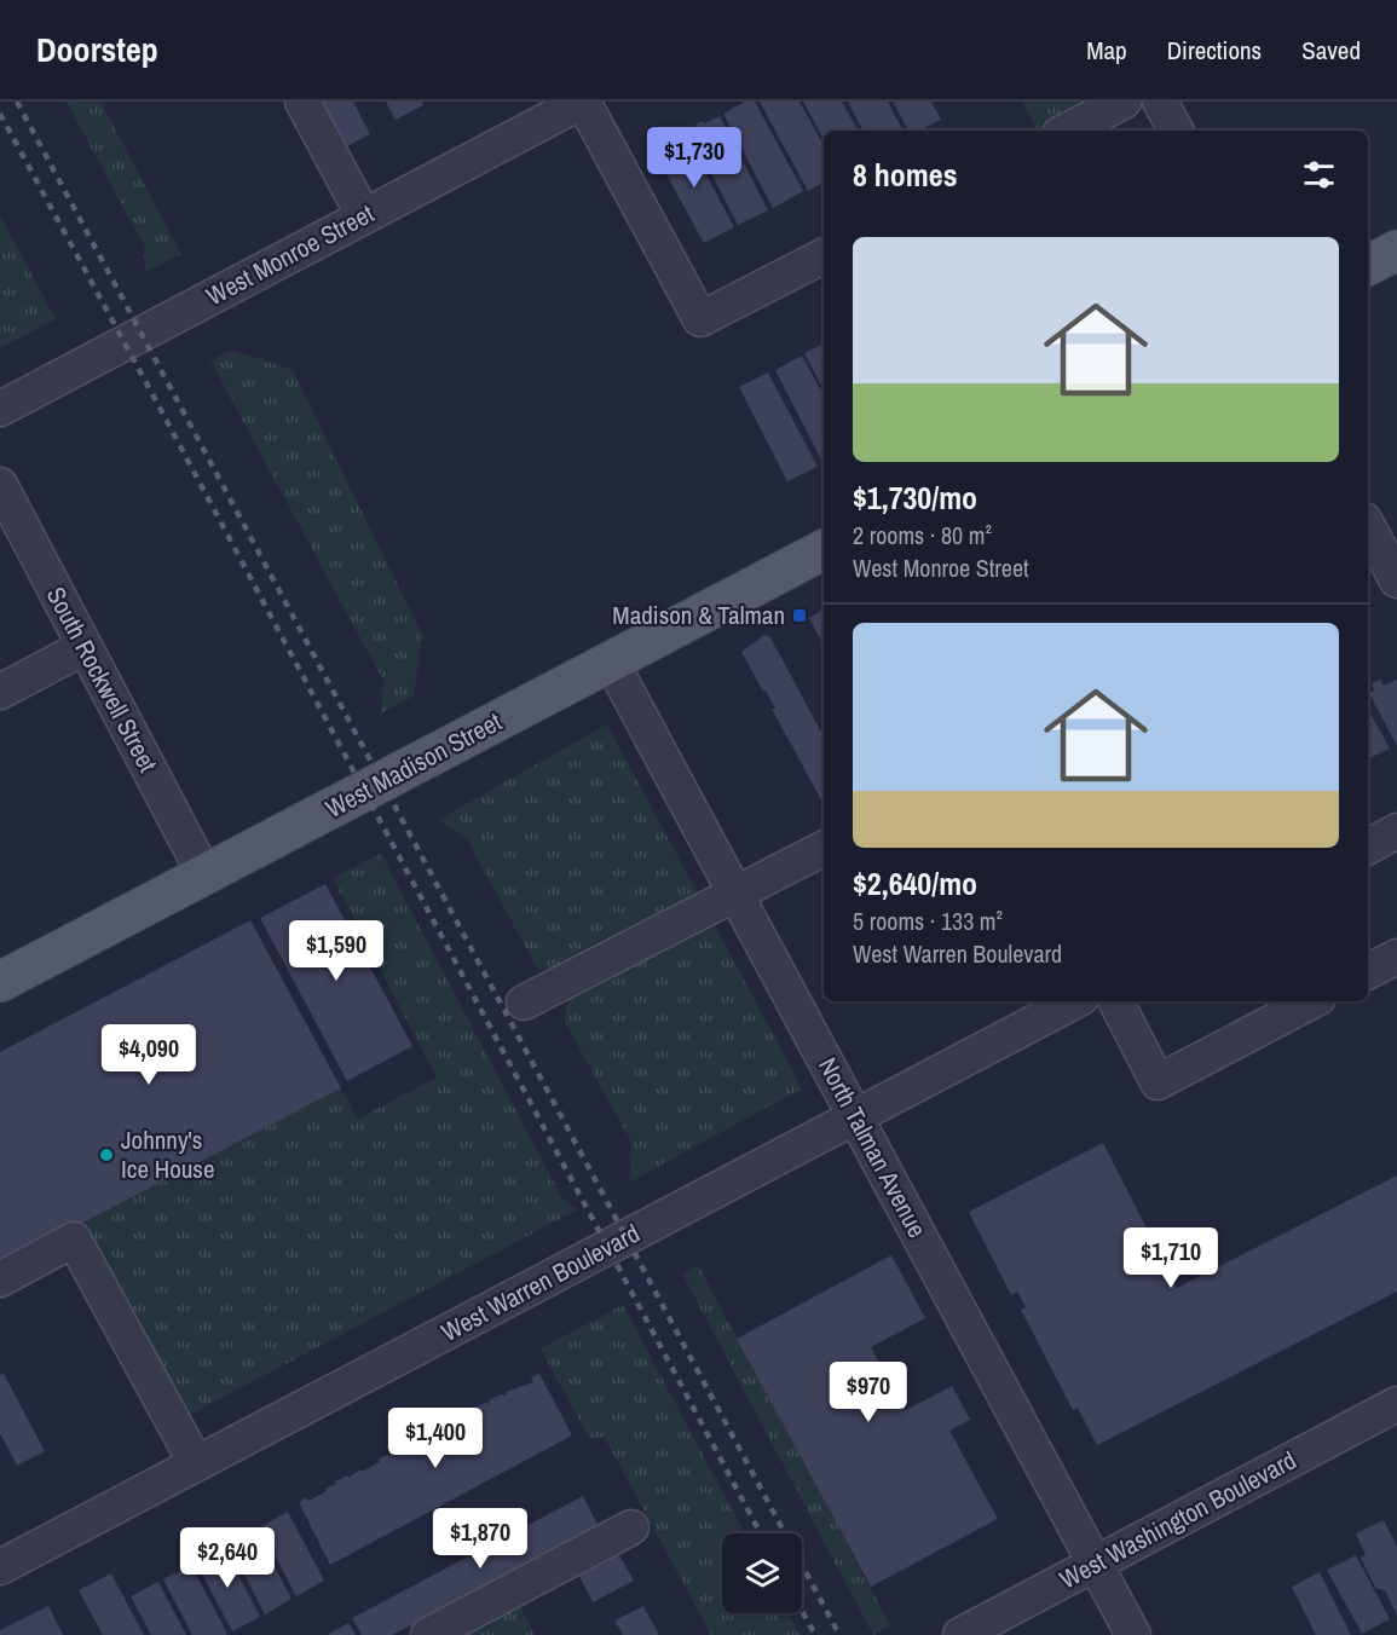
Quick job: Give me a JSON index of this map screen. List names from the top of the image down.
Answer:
{
  "streets": {
    "main road": ["West Madison Street"],
    "street": [
      "West Monroe Street",
      "South Rockwell Street",
      "North Talman Avenue",
      "West Warren Boulevard",
      "West Washington Boulevard"
    ]
  },
  "crossings": [
    ["South Rockwell Street", "West Madison Street"],
    ["West Madison Street", "North Talman Avenue"],
    ["North Talman Avenue", "West Warren Boulevard"],
    ["North Talman Avenue", "West Washington Boulevard"]
  ],
  "places": {
    "transit": ["Madison & Talman"],
    "other": ["Johnny's Ice House"]
  },
  "page": {
    "header": "Doorstep",
    "nav": ["Map", "Directions", "Saved"],
    "price": [
      "$1,730",
      "$1,590",
      "$4,090",
      "$1,710",
      "$970",
      "$1,400",
      "$1,870",
      "$2,640"
    ],
    "heading": "8 homes",
    "list": [
      {
        "name": "$1,730/mo",
        "note": "2 rooms · 80 m² · West Monroe Street"
      },
      {
        "name": "$2,640/mo",
        "note": "5 rooms · 133 m² · West Warren Boulevard"
      }
    ]
  }
}
